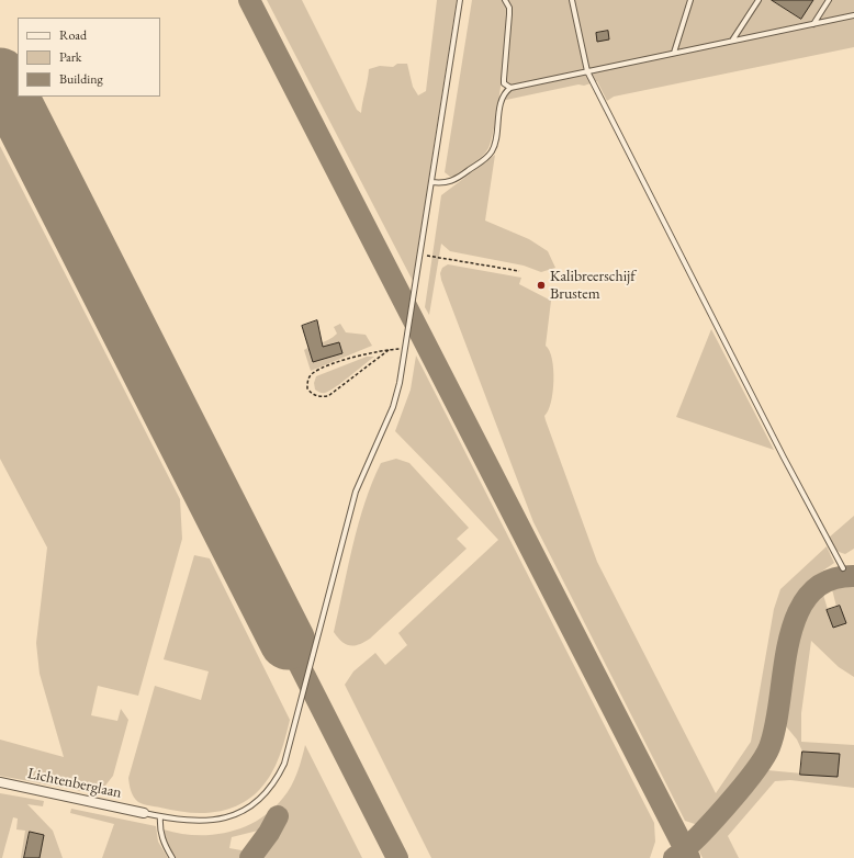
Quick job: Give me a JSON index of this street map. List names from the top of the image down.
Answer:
{
  "streets": {
    "street": ["Lichtenberglaan"]
  },
  "places": ["Kalibreerschijf Brustem"],
  "legend": ["Road", "Park", "Building"]
}
